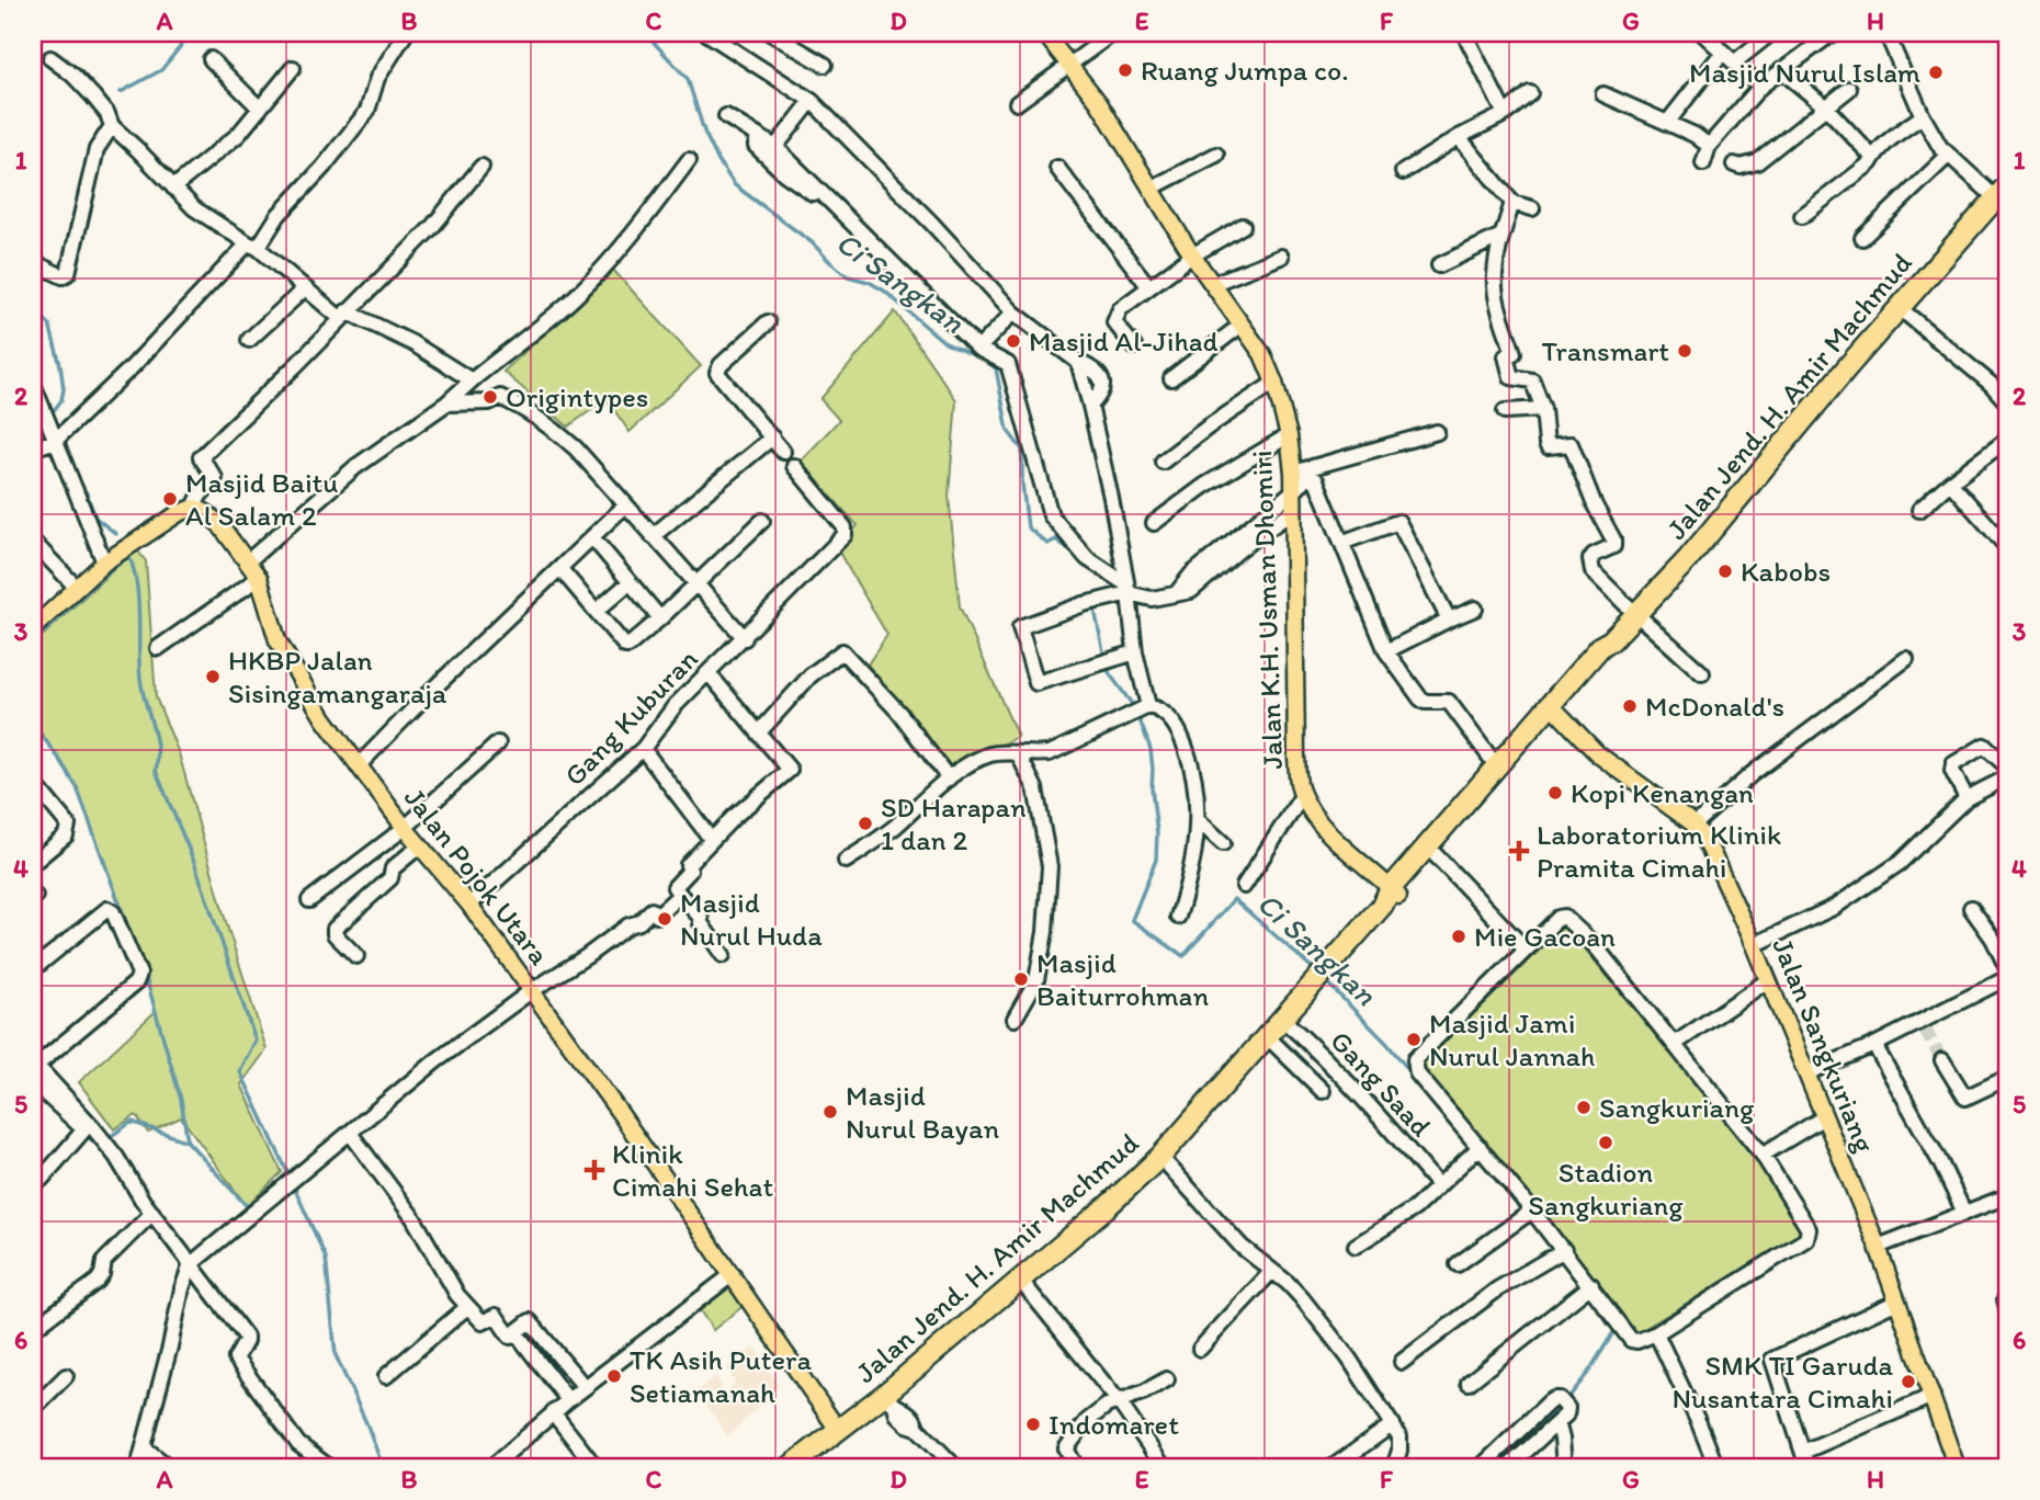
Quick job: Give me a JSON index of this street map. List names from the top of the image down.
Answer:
{
  "streets": {
    "highway": ["Jalan Jend. H. Amir Machmud"],
    "main road": ["Jalan K.H. Usman Dhomiri", "Jalan Pojok Utara", "Jalan Sangkuriang"],
    "street": ["Gang Kuburan", "Gang Saad"]
  },
  "crossings": [
    ["Jalan Jend. H. Amir Machmud", "Jalan K.H. Usman Dhomiri"],
    ["Jalan Jend. H. Amir Machmud", "Jalan Pojok Utara"],
    ["Jalan Jend. H. Amir Machmud", "Jalan Sangkuriang"],
    ["Jalan Jend. H. Amir Machmud", "Gang Saad"],
    ["Gang Kuburan", "Jalan Pojok Utara"]
  ],
  "water": ["Ci Sangkan"],
  "places": {
    "other": [
      "Ruang Jumpa co.",
      "Masjid Nurul Islam",
      "Masjid Al-Jihad",
      "Transmart",
      "Origintypes",
      "Masjid Baitu Al Salam 2",
      "Kabobs",
      "HKBP Jalan Sisingamangaraja",
      "McDonald's",
      "Kopi Kenangan",
      "SD Harapan 1 dan 2",
      "Masjid Nurul Huda",
      "Mie Gacoan",
      "Masjid Baiturrohman",
      "Masjid Jami Nurul Jannah",
      "Sangkuriang",
      "Masjid Nurul Bayan",
      "Stadion Sangkuriang",
      "TK Asih Putera Setiamanah",
      "SMK TI Garuda Nusantara Cimahi",
      "Indomaret"
    ],
    "health": ["Laboratorium Klinik Pramita Cimahi", "Klinik Cimahi Sehat"]
  },
  "grid": {
    "columns": [
      "A",
      "B",
      "C",
      "D",
      "E",
      "F",
      "G",
      "H"
    ],
    "rows": [
      "1",
      "2",
      "3",
      "4",
      "5",
      "6"
    ]
  }
}
